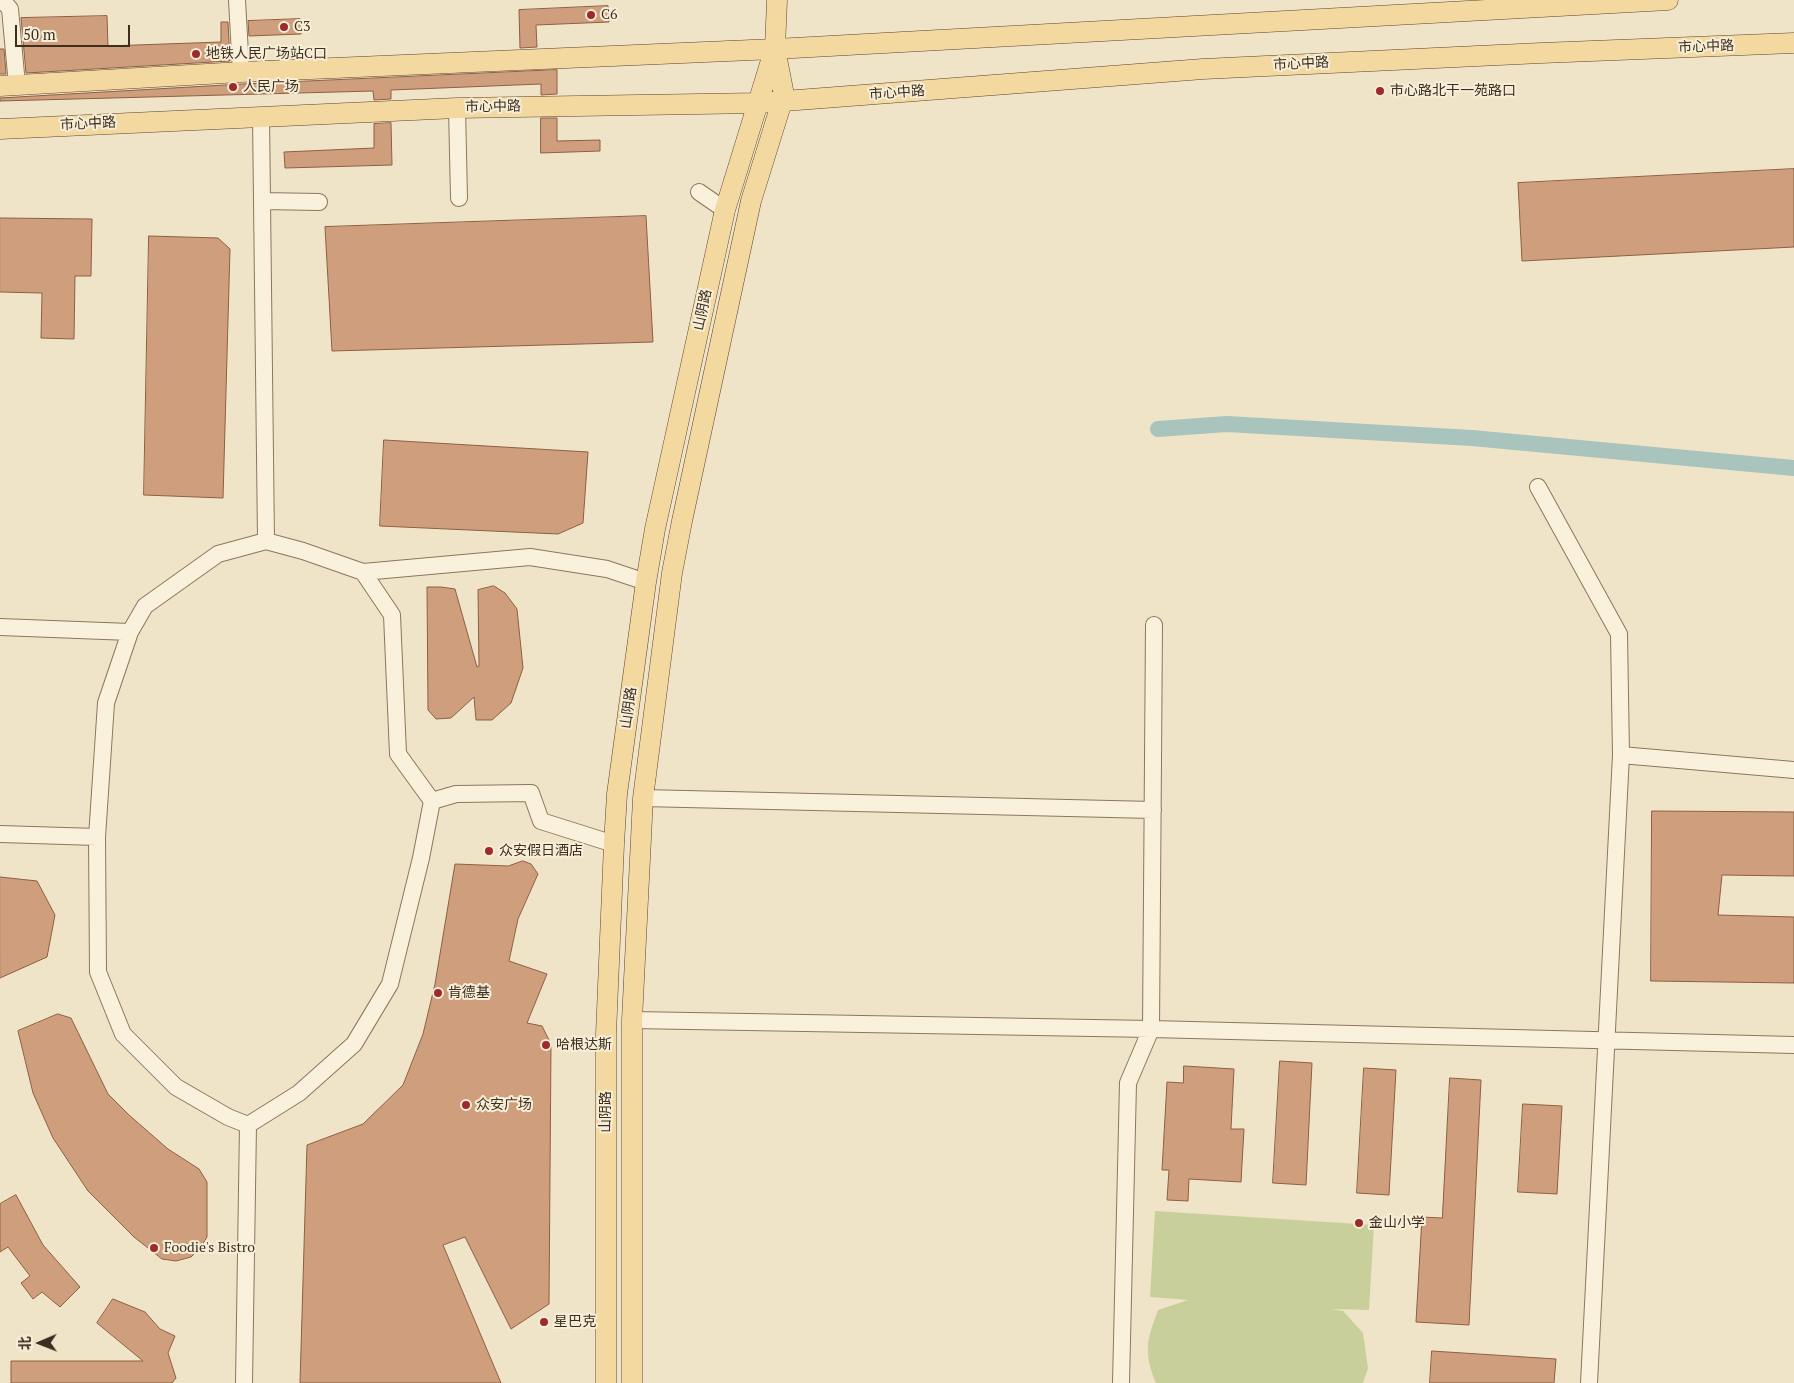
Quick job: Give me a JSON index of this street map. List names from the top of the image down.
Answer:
{
  "streets": {
    "main road": ["市心中路", "山阴路"]
  },
  "crossings": [
    ["市心中路", "山阴路"]
  ],
  "places": [
    "C6",
    "C3",
    "地铁人民广场站C口",
    "人民广场",
    "市心路北干一苑路口",
    "众安假日酒店",
    "肯德基",
    "哈根达斯",
    "众安广场",
    "金山小学",
    "Foodie's Bistro",
    "星巴克"
  ],
  "scale_bar": "50 m",
  "north": "left"
}
